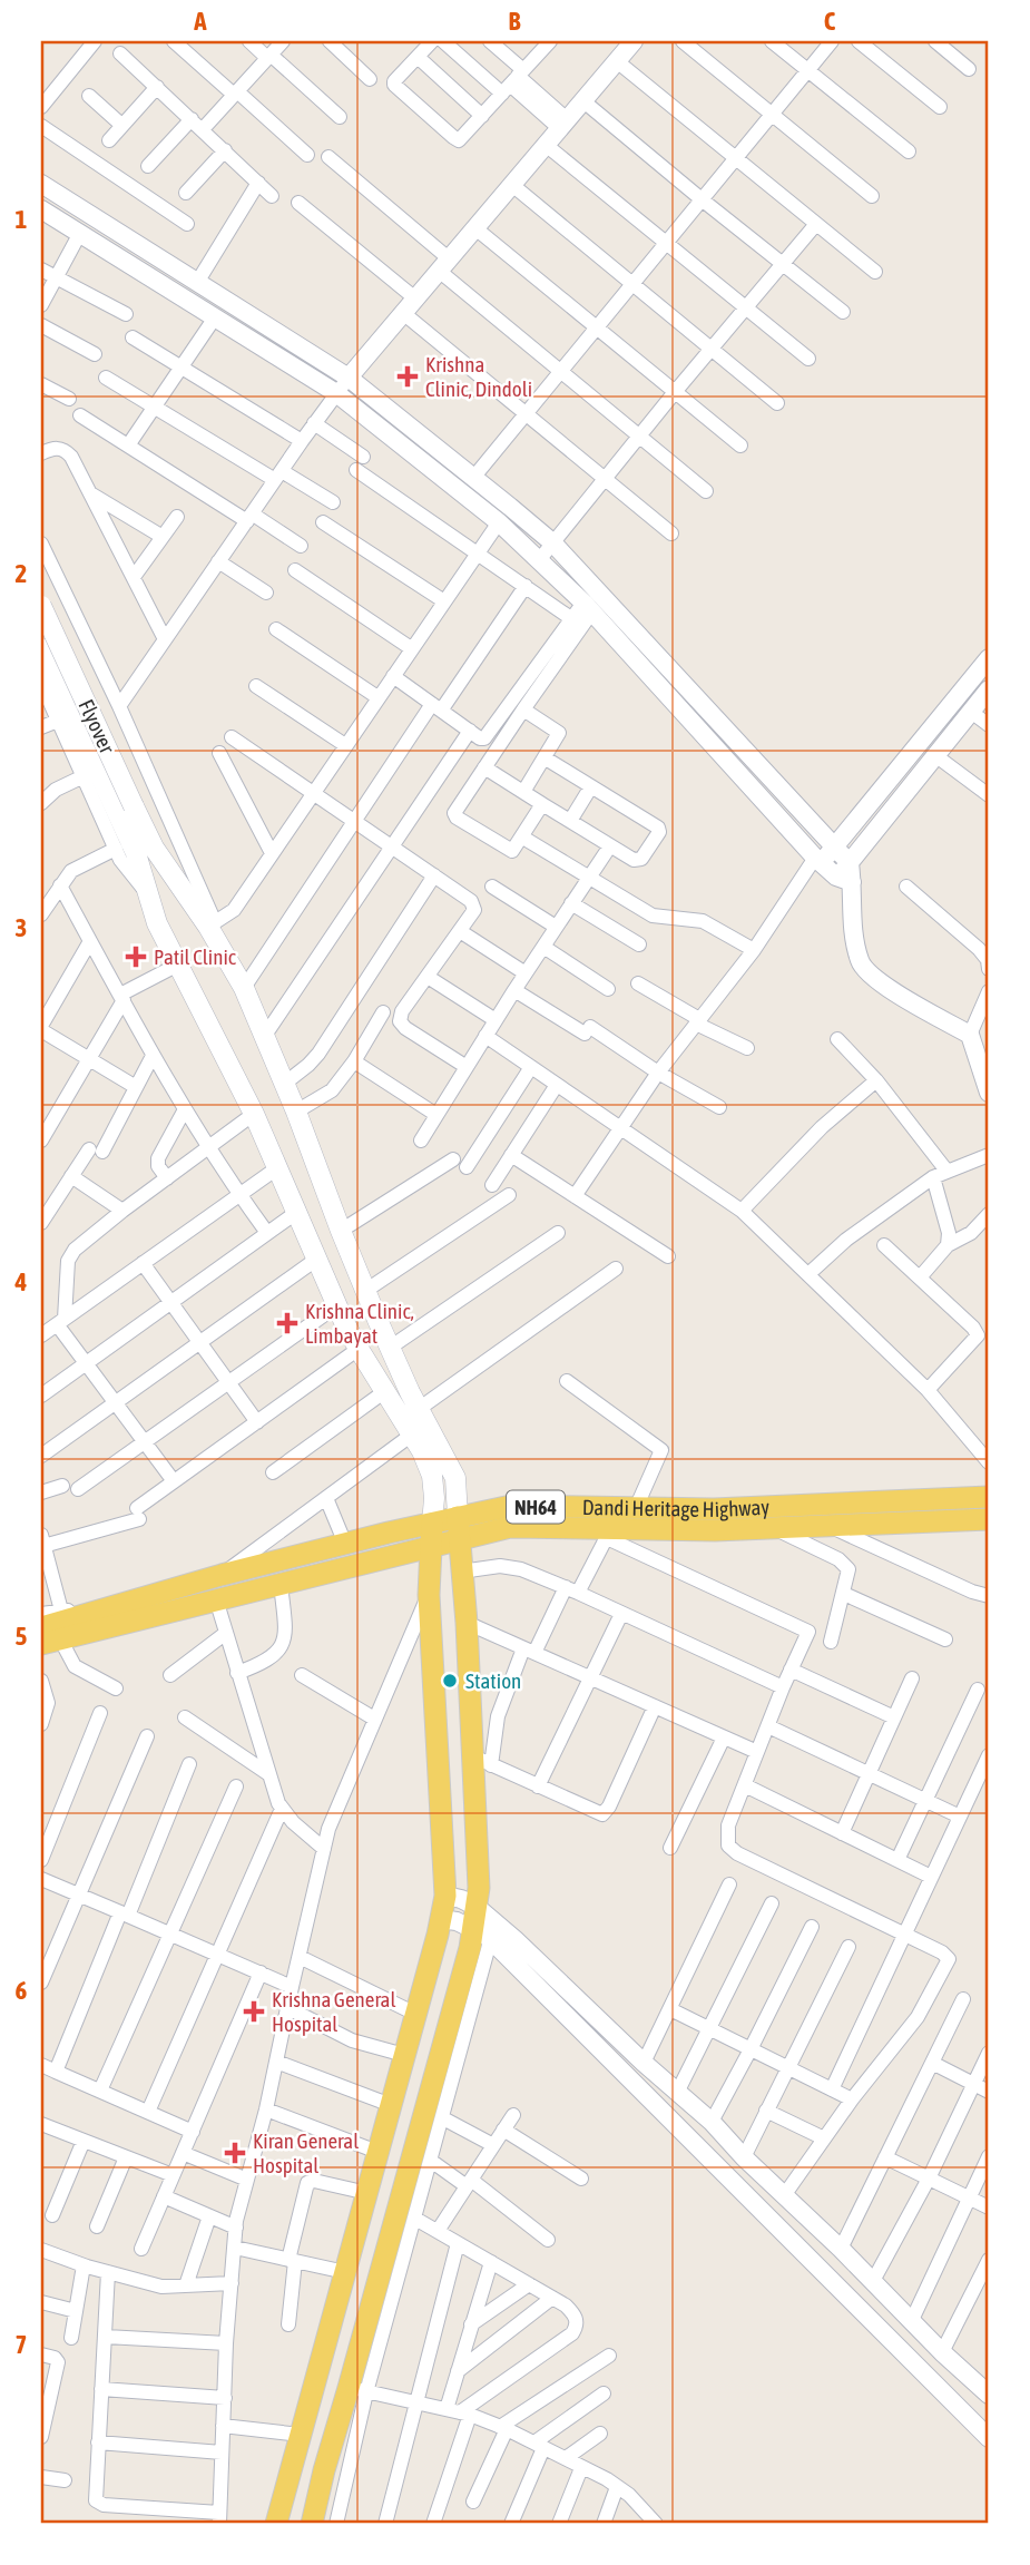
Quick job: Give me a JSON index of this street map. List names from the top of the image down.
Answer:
{
  "streets": {
    "main road": ["Flyover", "NH64", "Dandi Heritage Highway"]
  },
  "crossings": [
    ["NH64", "Dandi Heritage Highway"]
  ],
  "places": {
    "health": [
      "Krishna Clinic, Dindoli",
      "Patil Clinic",
      "Krishna Clinic, Limbayat",
      "Krishna General Hospital",
      "Kiran General Hospital"
    ],
    "other": ["Station"]
  },
  "grid": {
    "columns": ["A", "B", "C"],
    "rows": [
      "1",
      "2",
      "3",
      "4",
      "5",
      "6",
      "7"
    ]
  }
}
